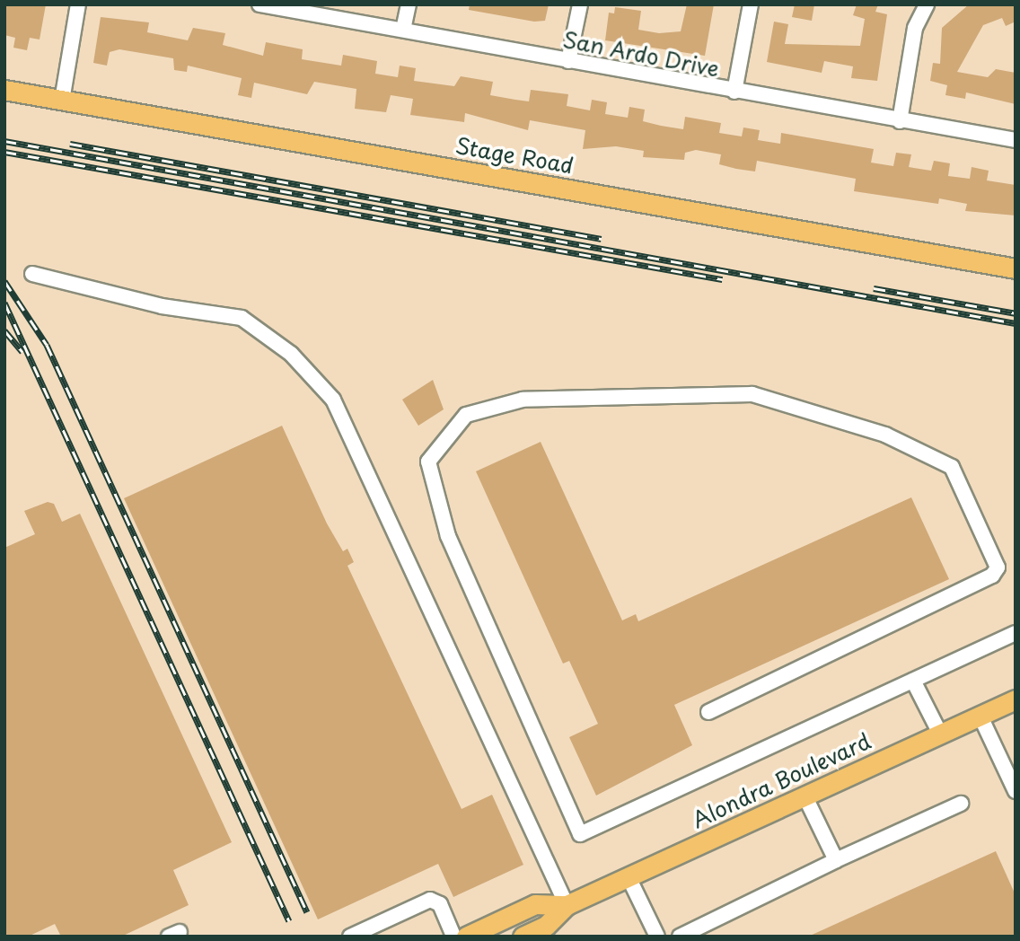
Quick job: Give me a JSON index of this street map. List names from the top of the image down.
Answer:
{
  "streets": {
    "main road": ["Stage Road", "Alondra Boulevard"],
    "street": ["San Ardo Drive"]
  }
}
